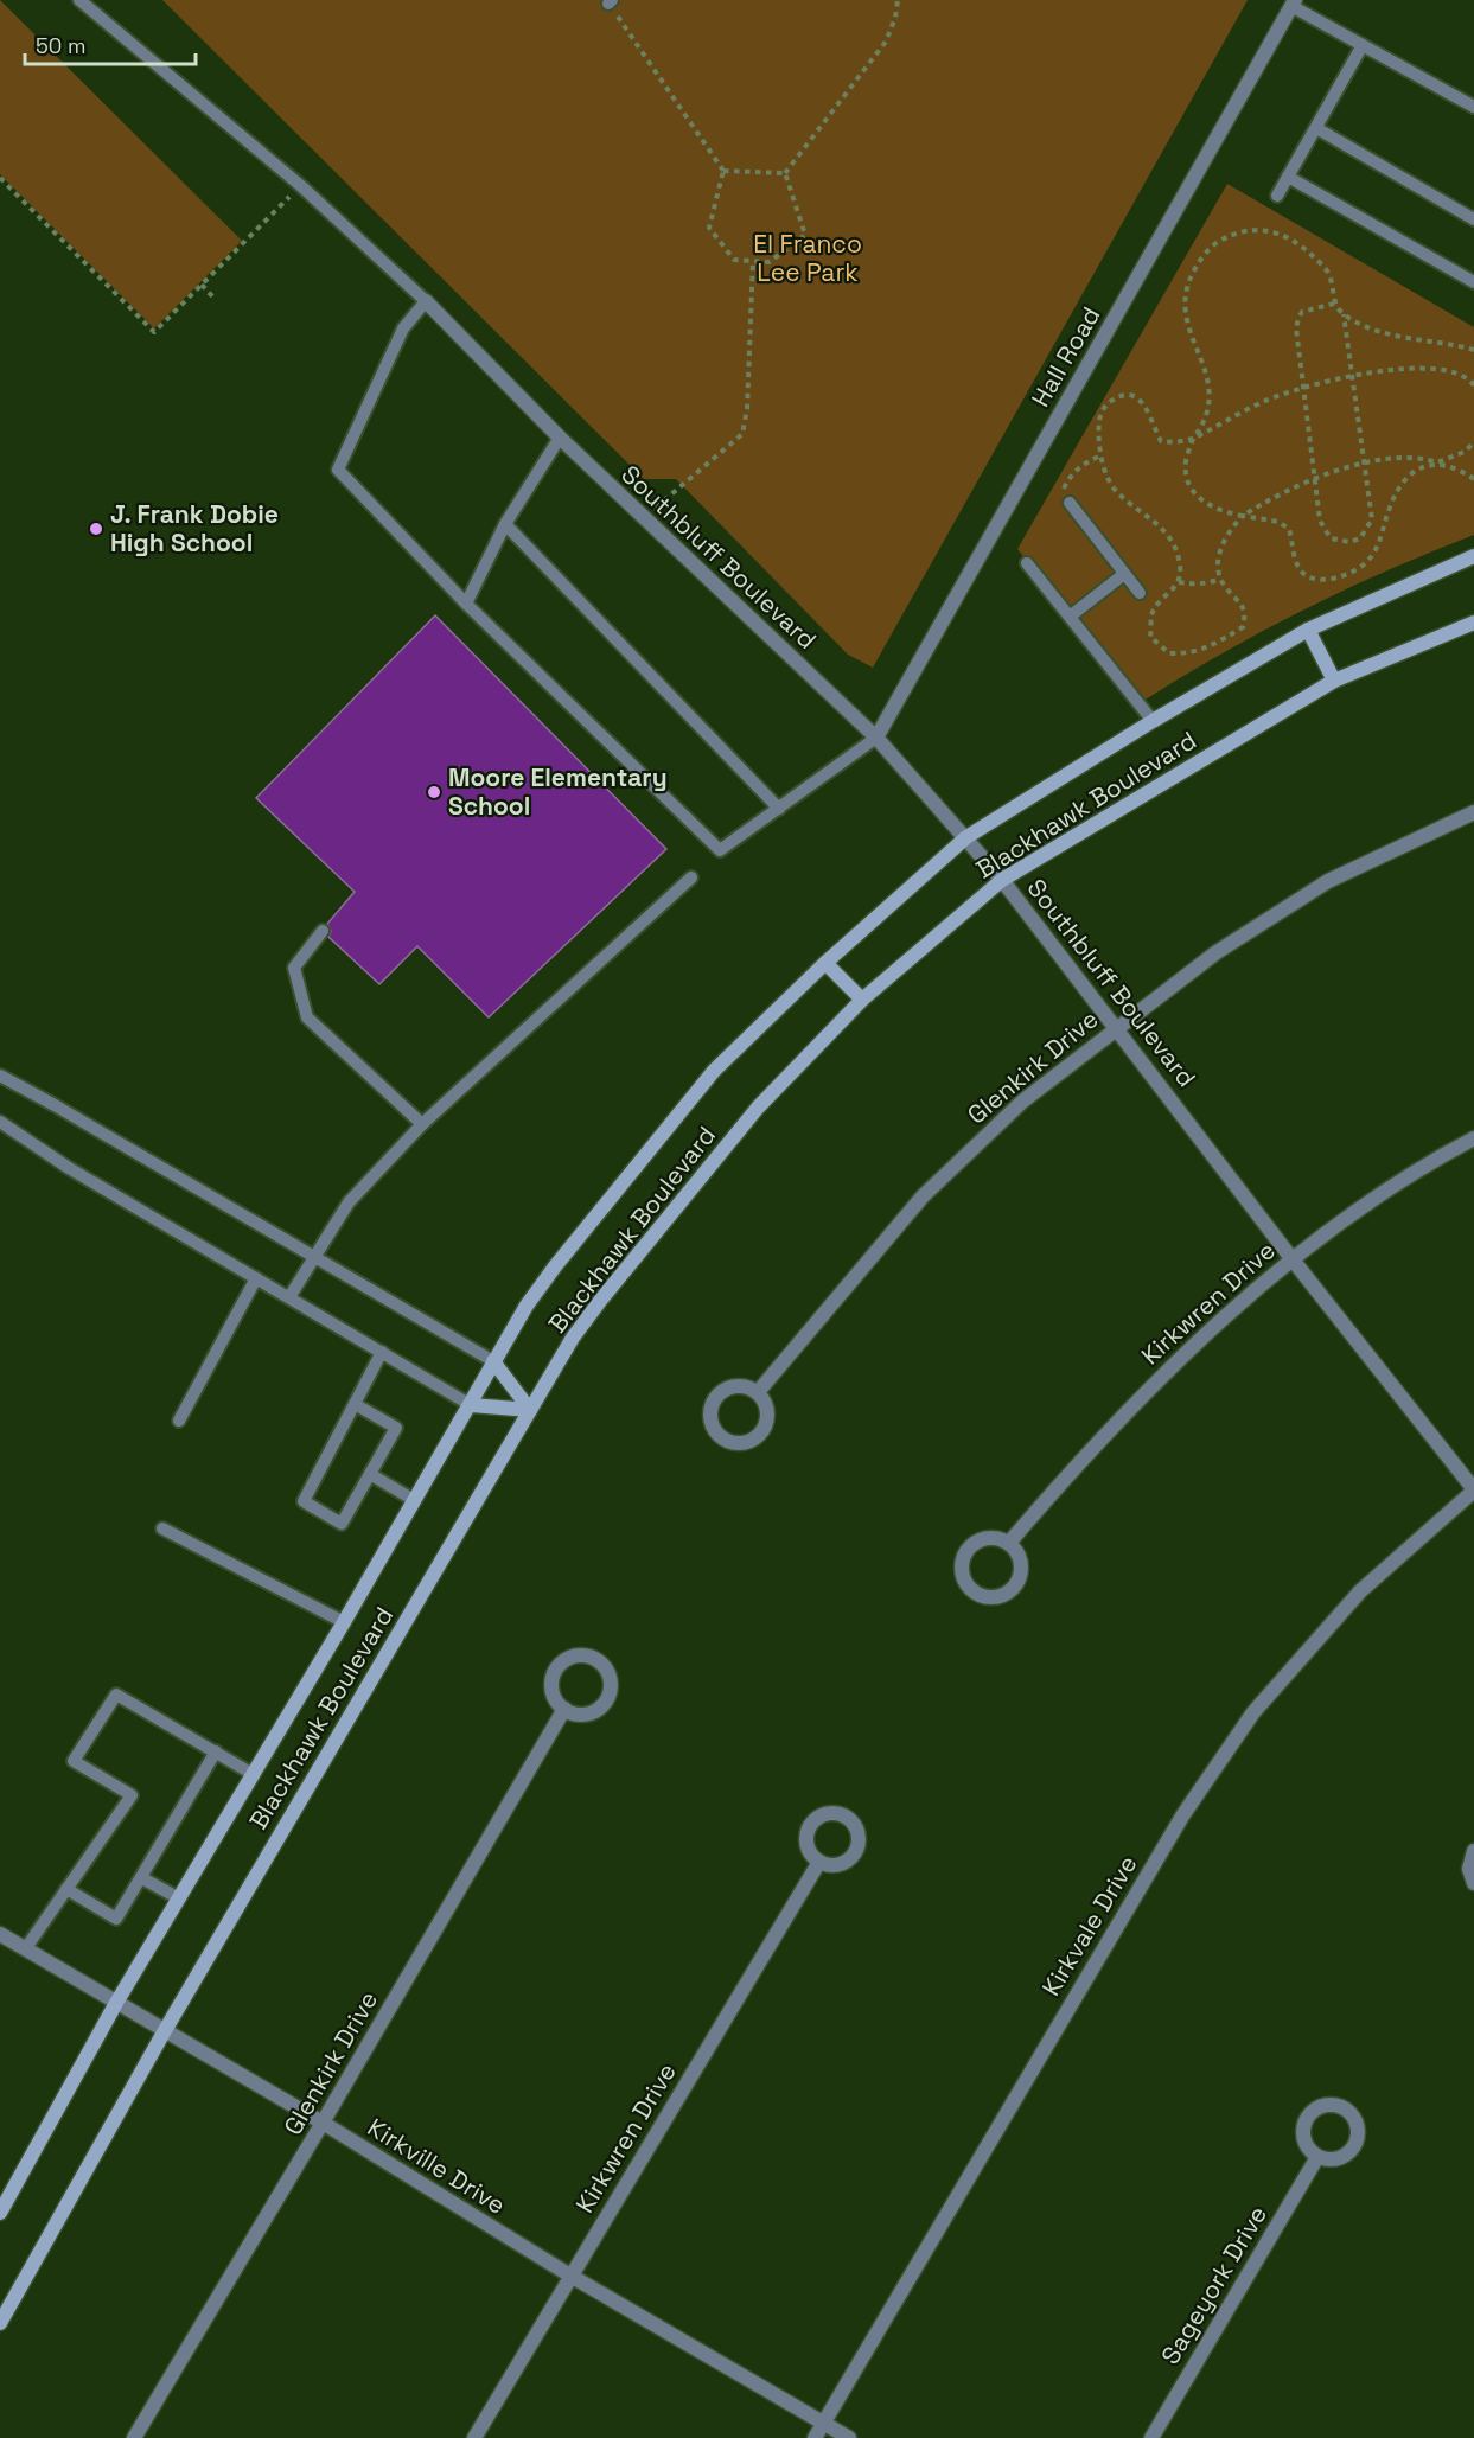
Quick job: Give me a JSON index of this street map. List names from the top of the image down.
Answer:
{
  "streets": {
    "main road": ["Blackhawk Boulevard"],
    "street": [
      "Hall Road",
      "Southbluff Boulevard",
      "Glenkirk Drive",
      "Kirkwren Drive",
      "Kirkvale Drive",
      "Kirkville Drive",
      "Sageyork Drive"
    ]
  },
  "crossings": [
    ["Hall Road", "Southbluff Boulevard"],
    ["Southbluff Boulevard", "Blackhawk Boulevard"],
    ["Southbluff Boulevard", "Glenkirk Drive"],
    ["Southbluff Boulevard", "Kirkwren Drive"],
    ["Southbluff Boulevard", "Kirkvale Drive"],
    ["Blackhawk Boulevard", "Kirkville Drive"],
    ["Glenkirk Drive", "Kirkville Drive"],
    ["Kirkwren Drive", "Kirkville Drive"],
    ["Kirkvale Drive", "Kirkville Drive"]
  ],
  "parks": ["El Franco Lee Park"],
  "places": ["J. Frank Dobie High School", "Moore Elementary School"],
  "scale_bar": "50 m"
}
